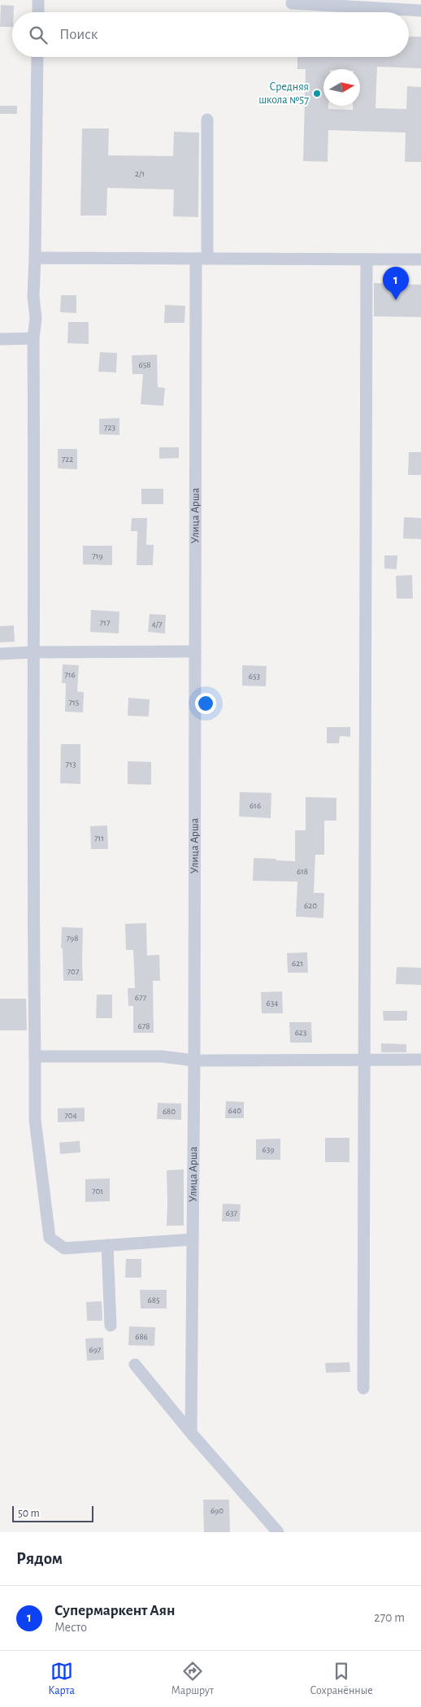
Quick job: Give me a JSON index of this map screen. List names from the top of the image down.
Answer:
{
  "streets": {
    "street": ["Улица Арша"]
  },
  "places": ["Средняя школа №57"],
  "house_numbers": [
    "2/1",
    "658",
    "723",
    "722",
    "719",
    "717",
    "4/7",
    "716",
    "653",
    "715",
    "713",
    "616",
    "711",
    "618",
    "620",
    "798",
    "621",
    "707",
    "677",
    "634",
    "678",
    "623",
    "640",
    "680",
    "704",
    "639",
    "701",
    "637",
    "685",
    "686",
    "697",
    "690"
  ],
  "scale_bar": "50 m",
  "north": "right",
  "page": {
    "search": "Поиск",
    "pins": "1",
    "scale": "50 m",
    "heading": "Рядом",
    "list": [
      {
        "mark": "1",
        "name": "Супермаркент Аян",
        "note": "Место",
        "value": "270 m"
      }
    ],
    "nav": ["Карта", "Маршрут", "Сохранённые"]
  }
}
